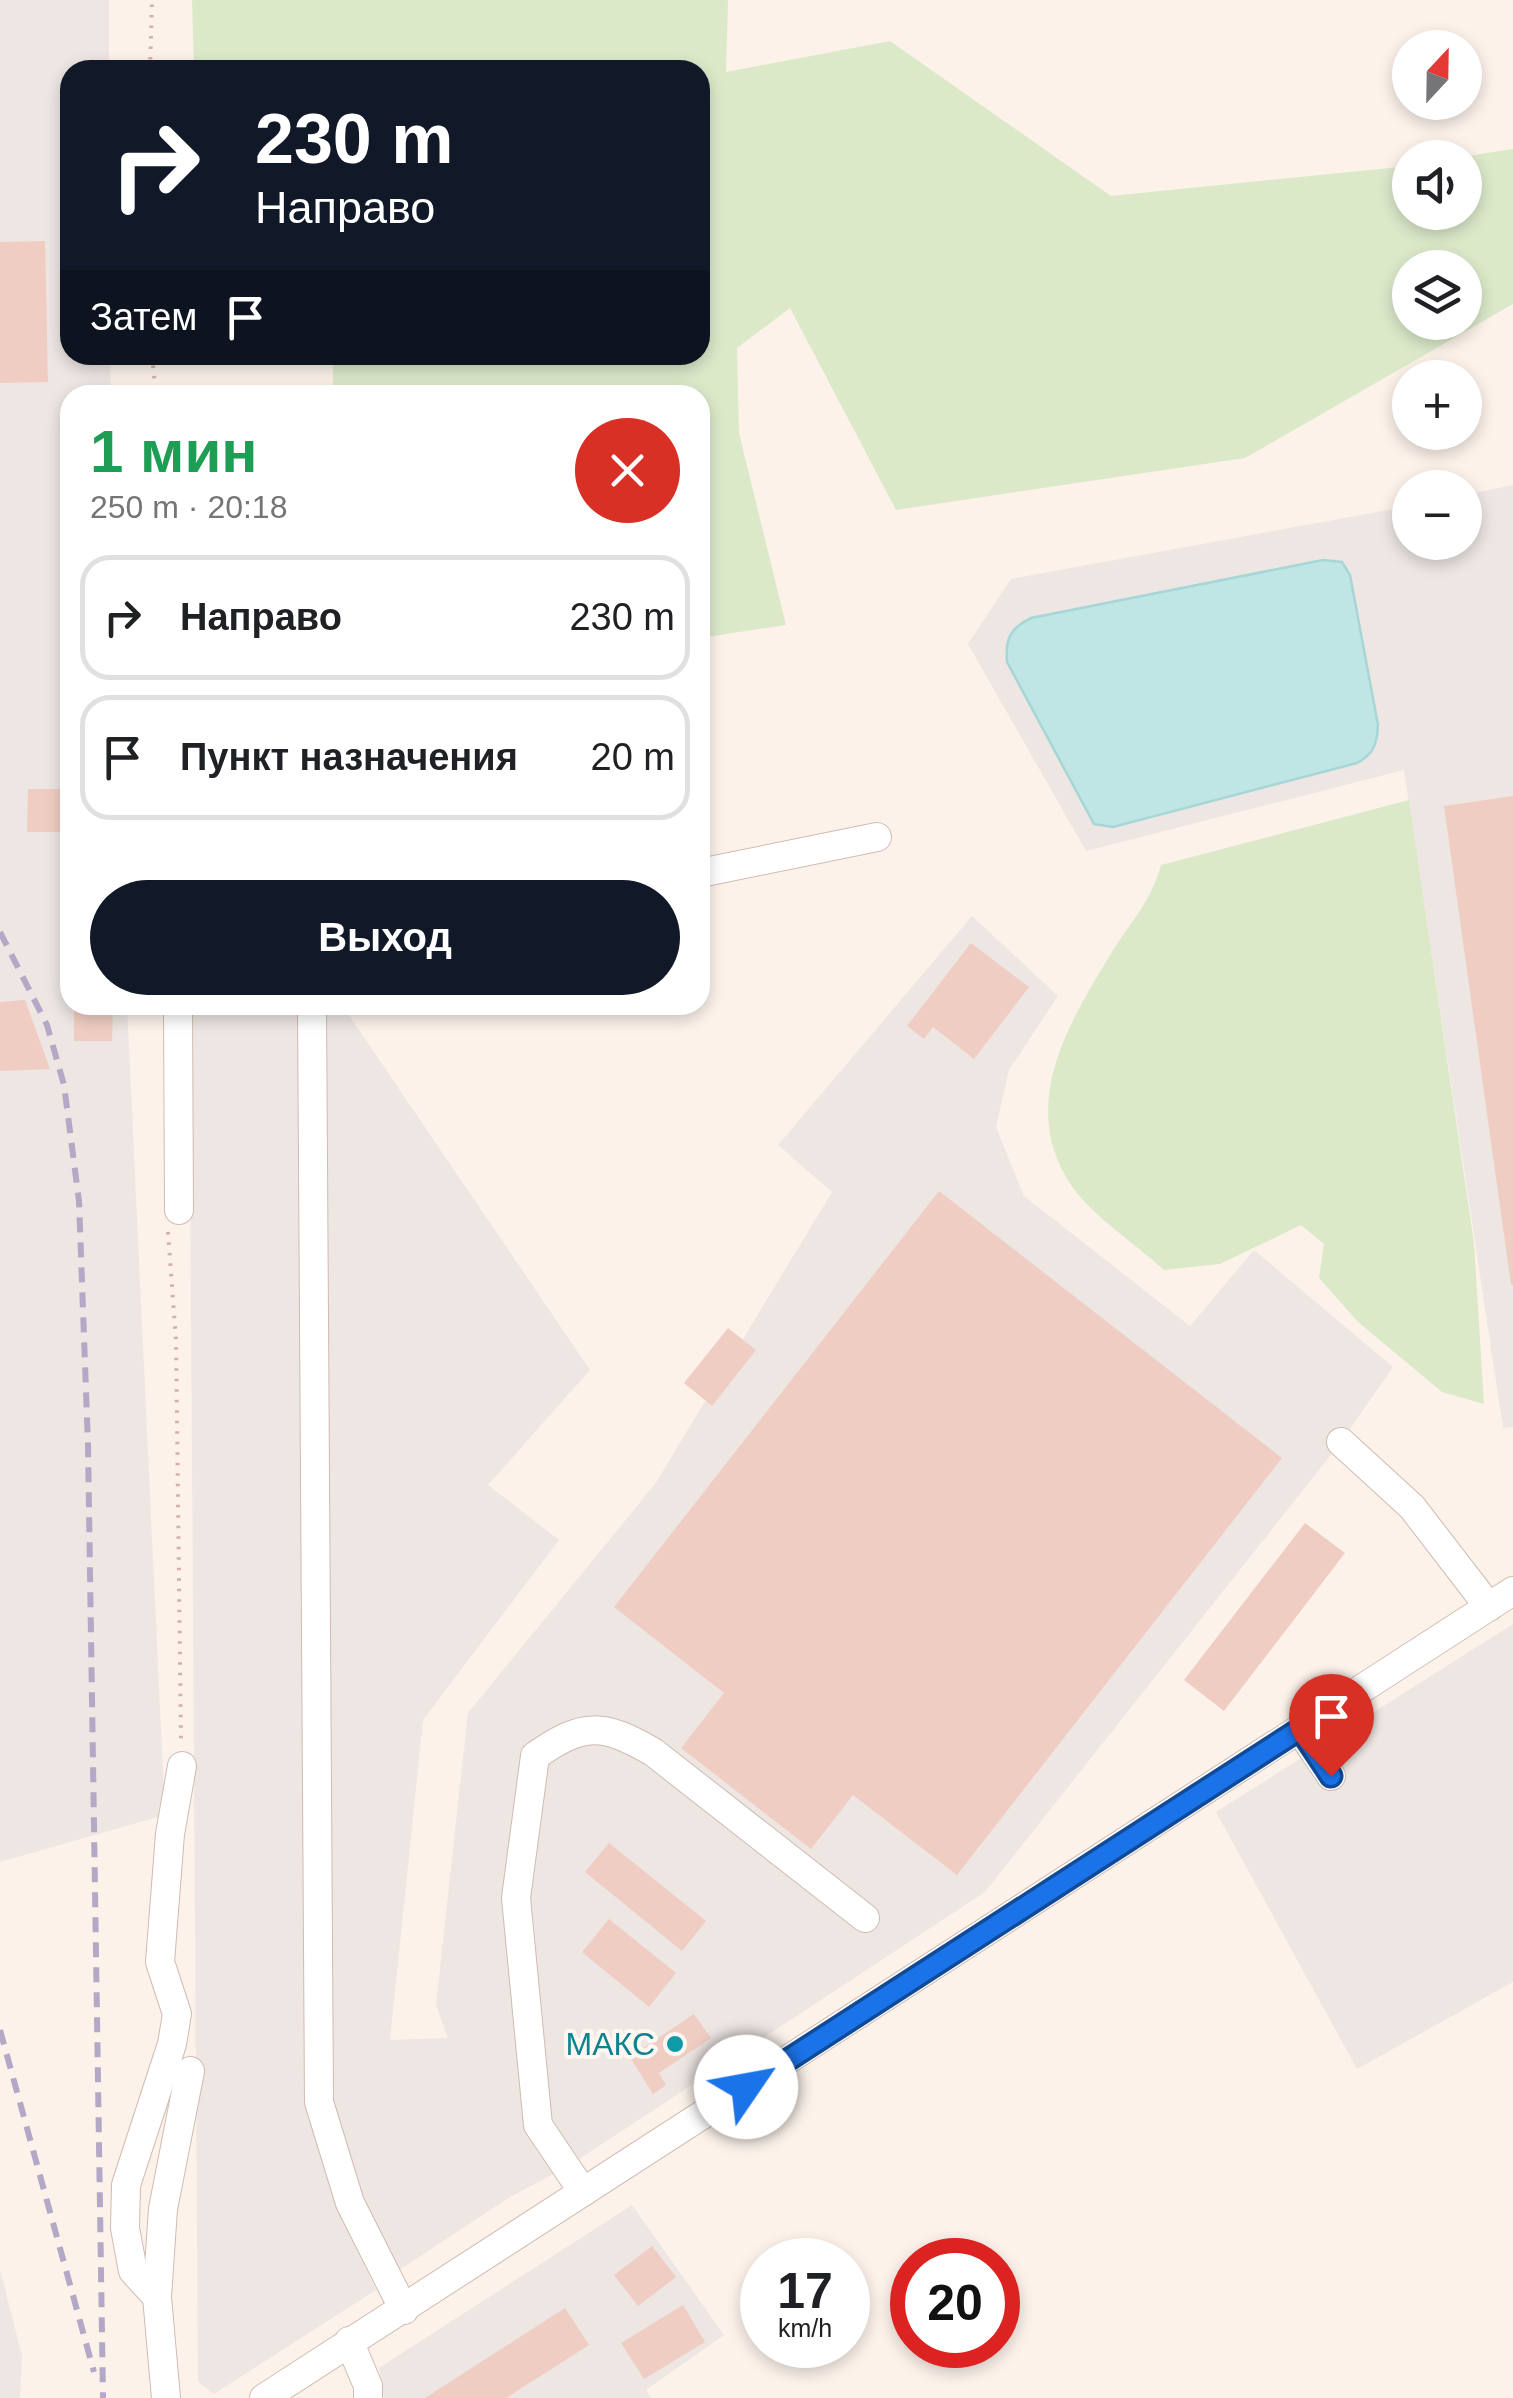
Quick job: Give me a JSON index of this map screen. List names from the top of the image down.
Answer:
{
  "places": ["МАКС"],
  "north": "top",
  "page": {
    "map_buttons": ["+", "−"],
    "turn": ["230 m", "Направо"],
    "then": "Затем",
    "heading": ["1 мин", "250 m · 20:18"],
    "list": [
      {
        "name": "Направо",
        "value": "230 m"
      },
      {
        "name": "Пункт назначения",
        "value": "20 m"
      }
    ],
    "buttons": "Выход",
    "speed": "17 km/h",
    "limit": "20"
  }
}
